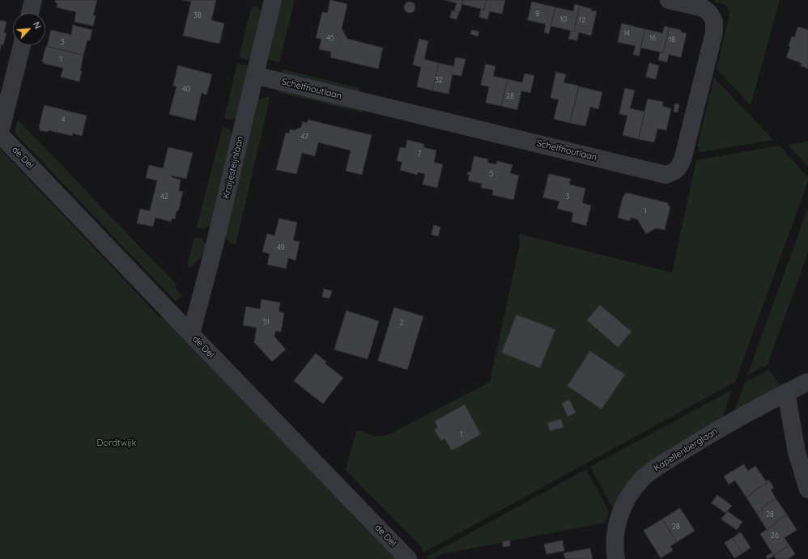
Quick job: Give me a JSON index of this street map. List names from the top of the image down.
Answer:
{
  "streets": {
    "street": [
      "Schelfhoutlaan",
      "de Del",
      "Kraijesteijnlaan",
      "Kapellenberglaan"
    ]
  },
  "crossings": [
    ["Schelfhoutlaan", "Kraijesteijnlaan"],
    ["de Del", "Kraijesteijnlaan"]
  ],
  "parks": ["Dordtwijk"],
  "house_numbers": [
    "8",
    "38",
    "10",
    "12",
    "14",
    "45",
    "16",
    "18",
    "3",
    "1",
    "32",
    "40",
    "28",
    "4",
    "47",
    "7",
    "5",
    "42",
    "3",
    "1",
    "49",
    "51",
    "2",
    "1",
    "28",
    "28",
    "26"
  ],
  "north": "top right"
}
